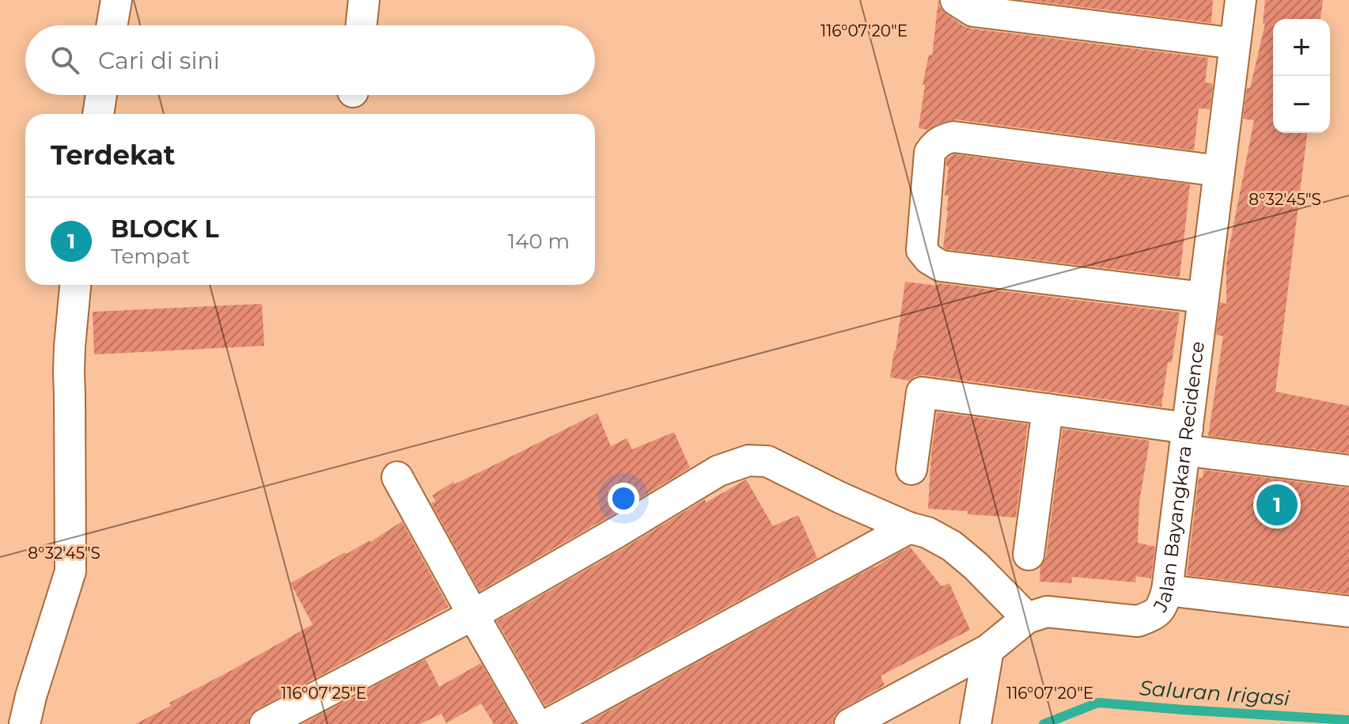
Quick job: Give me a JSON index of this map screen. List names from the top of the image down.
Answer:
{
  "streets": {
    "street": ["Jalan Bayangkara Recidence"]
  },
  "water": ["Saluran Irigasi"],
  "page": {
    "map_buttons": ["+", "−"],
    "search": "Cari di sini",
    "heading": "Terdekat",
    "list": [
      {
        "mark": "1",
        "name": "BLOCK L",
        "note": "Tempat",
        "value": "140 m"
      }
    ],
    "pins": "1"
  },
  "coordinates": ["116°07'20\"E", "8°32'45\"S", "116°07'25\"E"]
}
